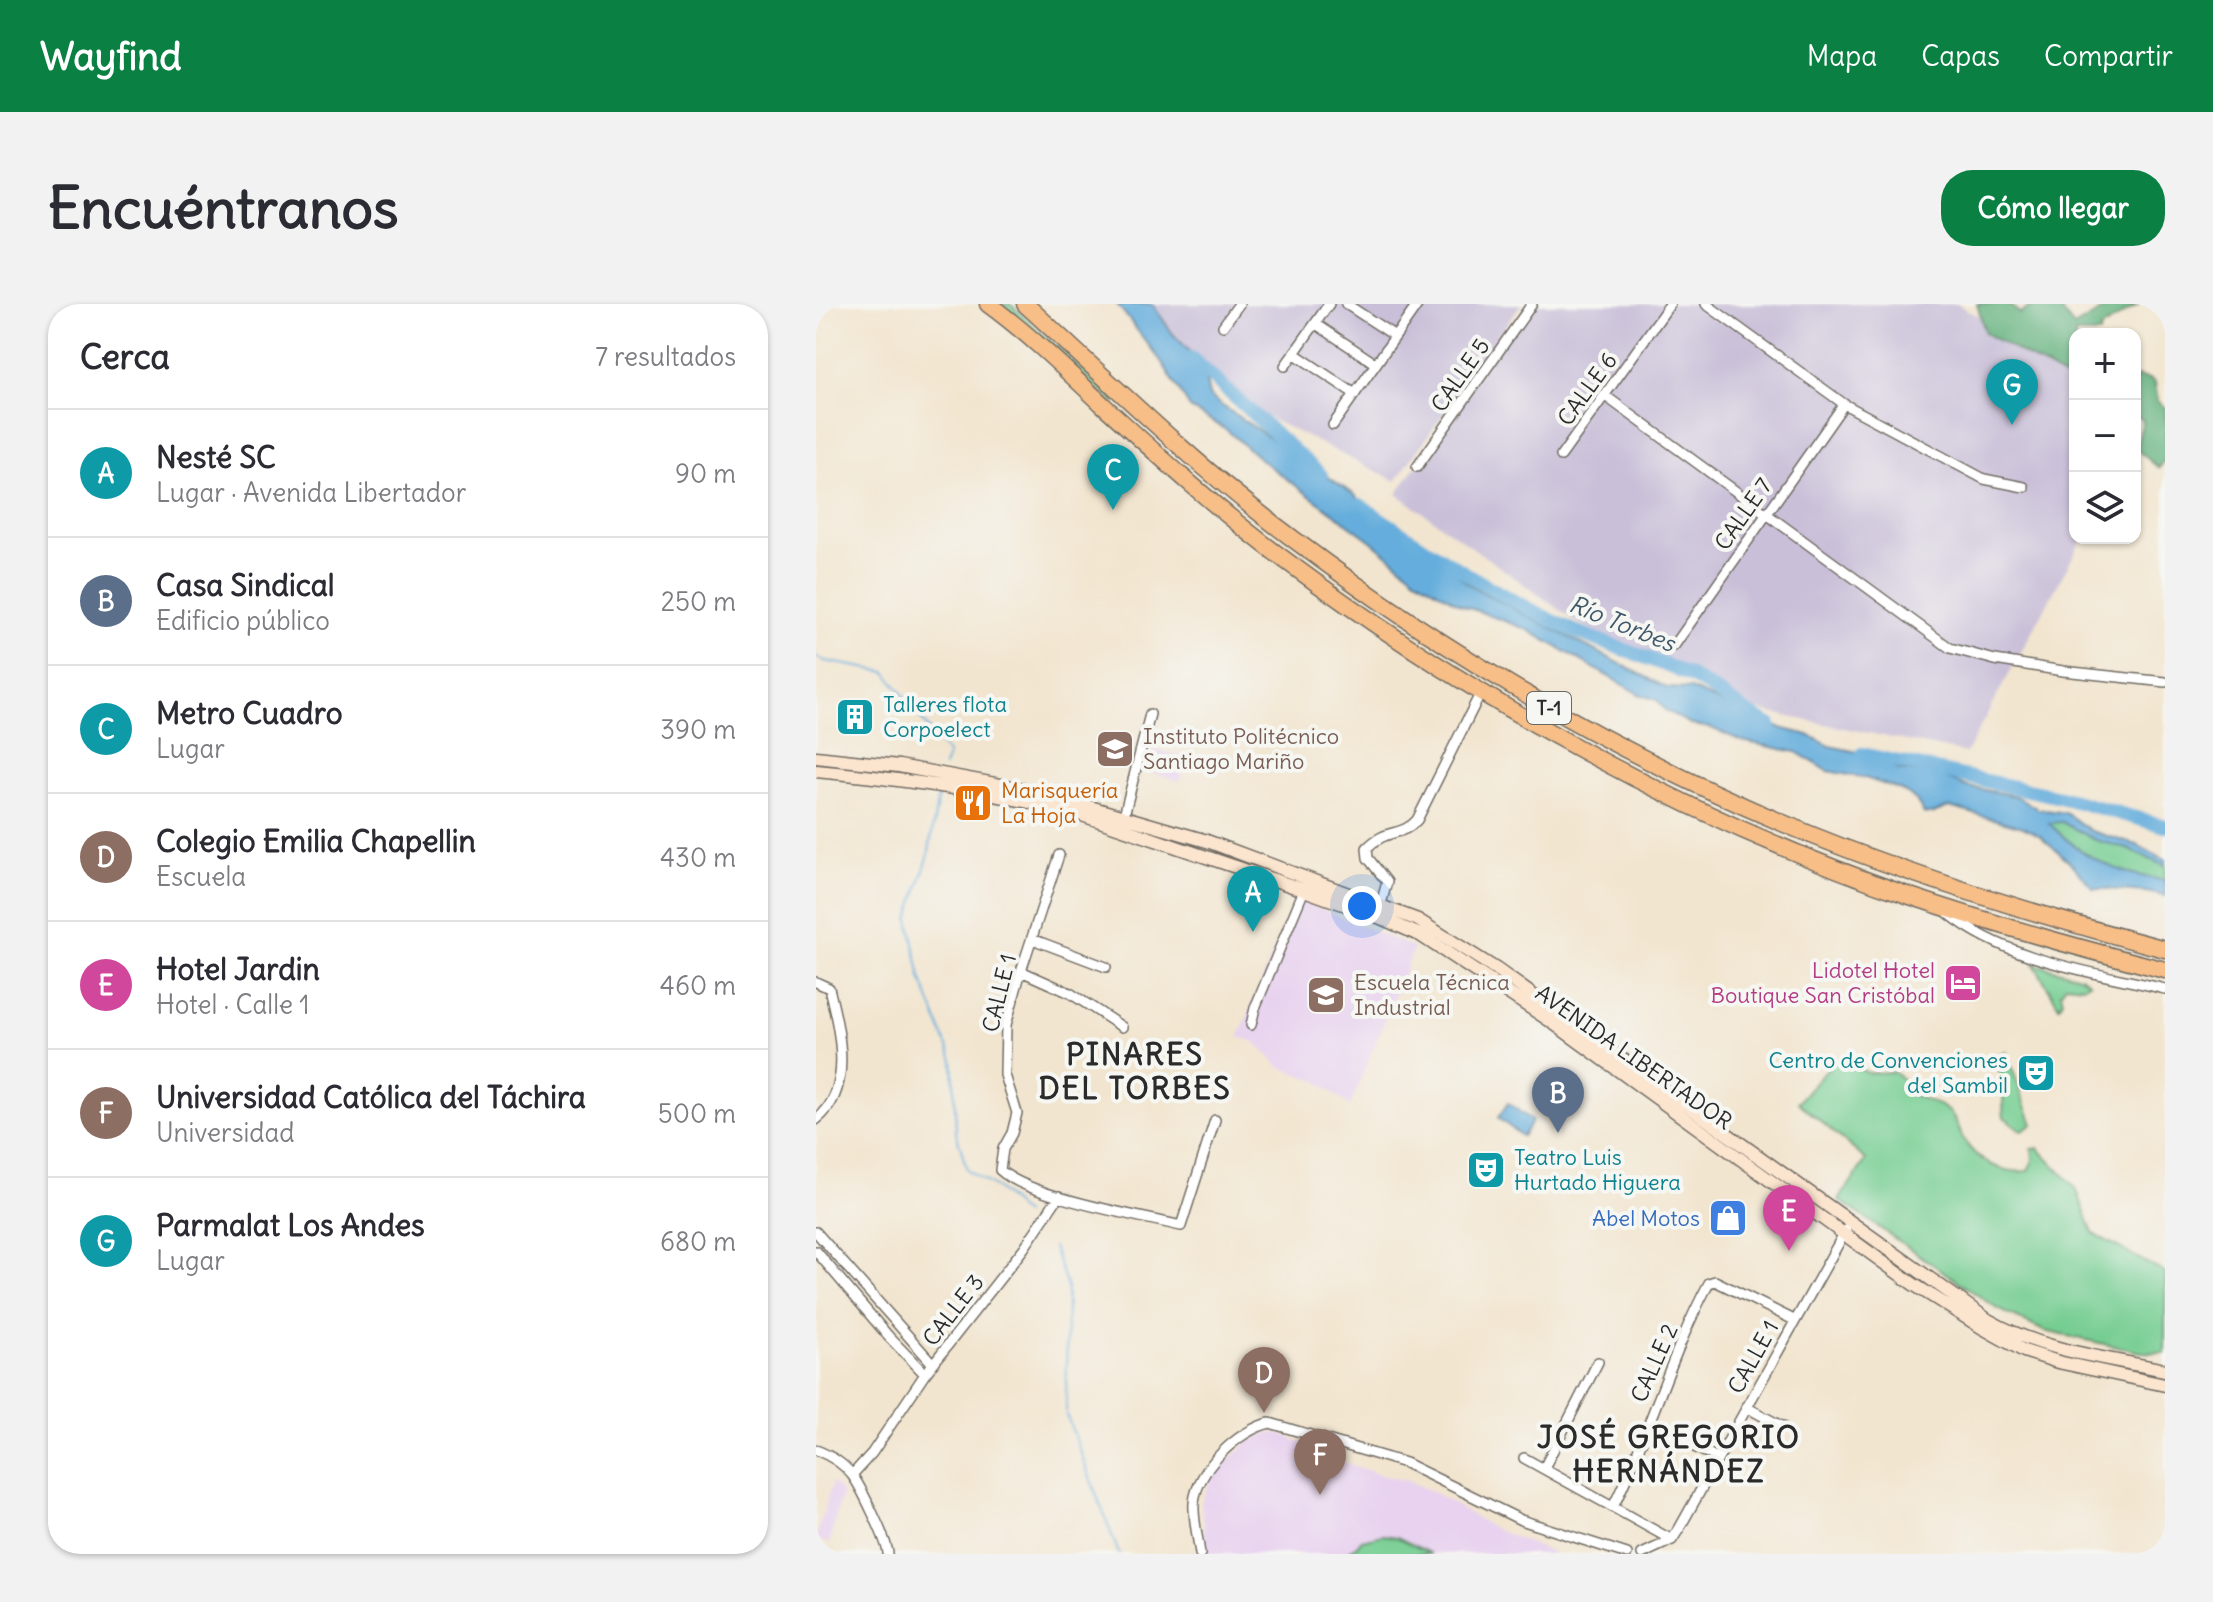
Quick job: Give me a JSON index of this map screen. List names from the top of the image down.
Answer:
{
  "streets": {
    "highway": ["T-1"],
    "main road": ["AVENIDA LIBERTADOR"],
    "street": [
      "CALLE 5",
      "CALLE 6",
      "CALLE 7",
      "CALLE 1",
      "CALLE 3",
      "CALLE 2"
    ]
  },
  "crossings": [
    ["CALLE 1", "AVENIDA LIBERTADOR"],
    ["CALLE 1", "CALLE 3"],
    ["CALLE 1", "CALLE 2"]
  ],
  "districts": ["PINARES DEL TORBES", "JOSÉ GREGORIO HERNÁNDEZ"],
  "water": ["Río Torbes"],
  "places": {
    "building": ["Talleres flota Corpoelect"],
    "school or university": ["Instituto Politécnico Santiago Mariño", "Escuela Técnica Industrial"],
    "restaurant": ["Marisquería La Hoja"],
    "hotel": ["Lidotel Hotel Boutique San Cristóbal"],
    "theatre": ["Centro de Convenciones del Sambil", "Teatro Luis Hurtado Higuera"],
    "shop": ["Abel Motos"]
  },
  "page": {
    "header": "Wayfind",
    "nav": ["Mapa", "Capas", "Compartir"],
    "buttons": "Cómo llegar",
    "title": "Encuéntranos",
    "heading": ["Cerca", "7 resultados"],
    "map_buttons": ["+", "−"],
    "pins": [
      "G",
      "C",
      "A",
      "B",
      "E",
      "D",
      "F"
    ],
    "list": [
      {
        "mark": "A",
        "name": "Nesté SC",
        "note": "Lugar · Avenida Libertador",
        "value": "90 m"
      },
      {
        "mark": "B",
        "name": "Casa Sindical",
        "note": "Edificio público",
        "value": "250 m"
      },
      {
        "mark": "C",
        "name": "Metro Cuadro",
        "note": "Lugar",
        "value": "390 m"
      },
      {
        "mark": "D",
        "name": "Colegio Emilia Chapellin",
        "note": "Escuela",
        "value": "430 m"
      },
      {
        "mark": "E",
        "name": "Hotel Jardin",
        "note": "Hotel · Calle 1",
        "value": "460 m"
      },
      {
        "mark": "F",
        "name": "Universidad Católica del Táchira",
        "note": "Universidad",
        "value": "500 m"
      },
      {
        "mark": "G",
        "name": "Parmalat Los Andes",
        "note": "Lugar",
        "value": "680 m"
      }
    ]
  }
}
